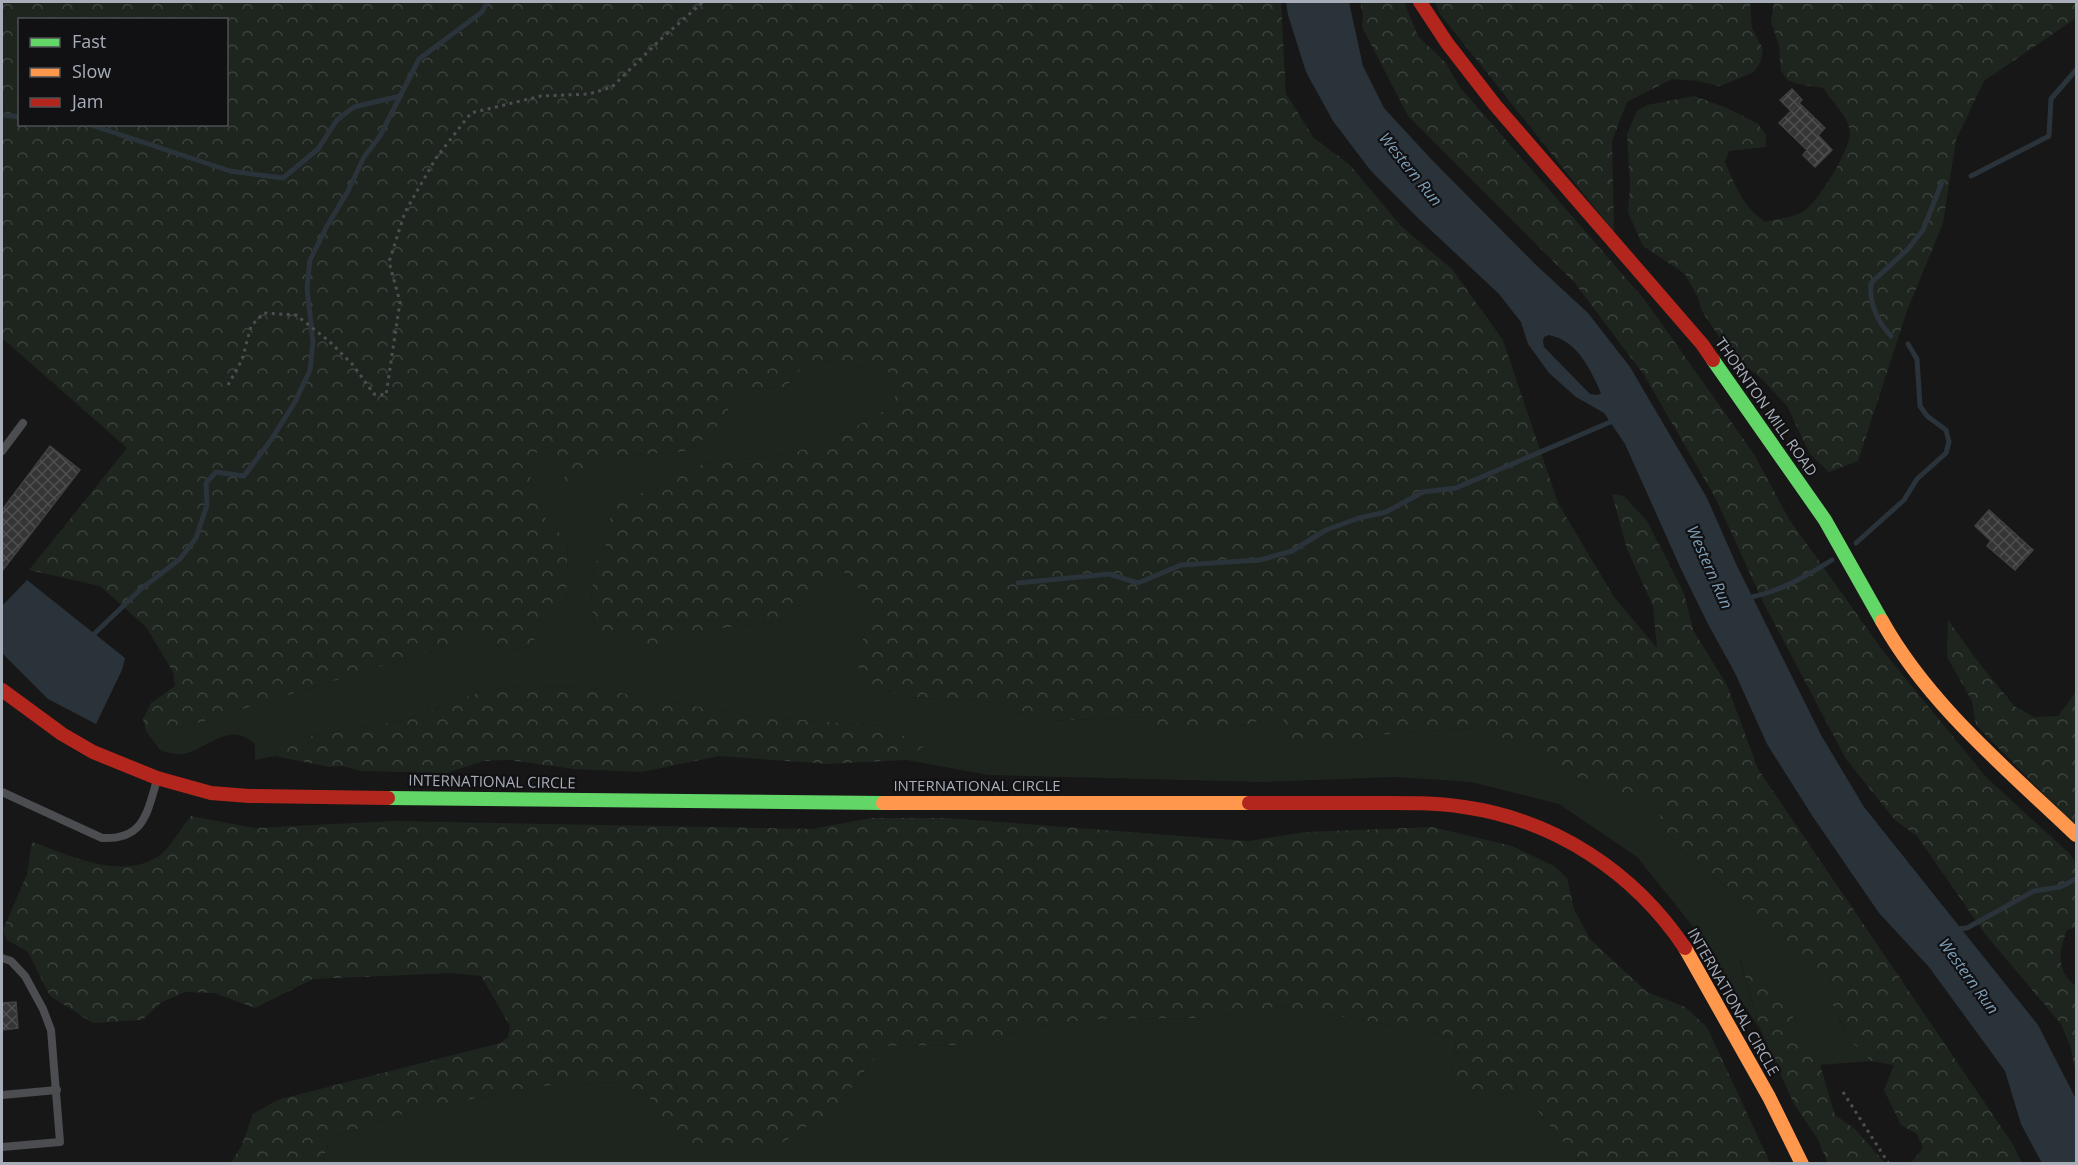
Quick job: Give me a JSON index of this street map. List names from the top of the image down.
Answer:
{
  "streets": {
    "street": ["THORNTON MILL ROAD", "INTERNATIONAL CIRCLE"]
  },
  "water": ["Western Run"],
  "legend": ["Fast", "Slow", "Jam"]
}
